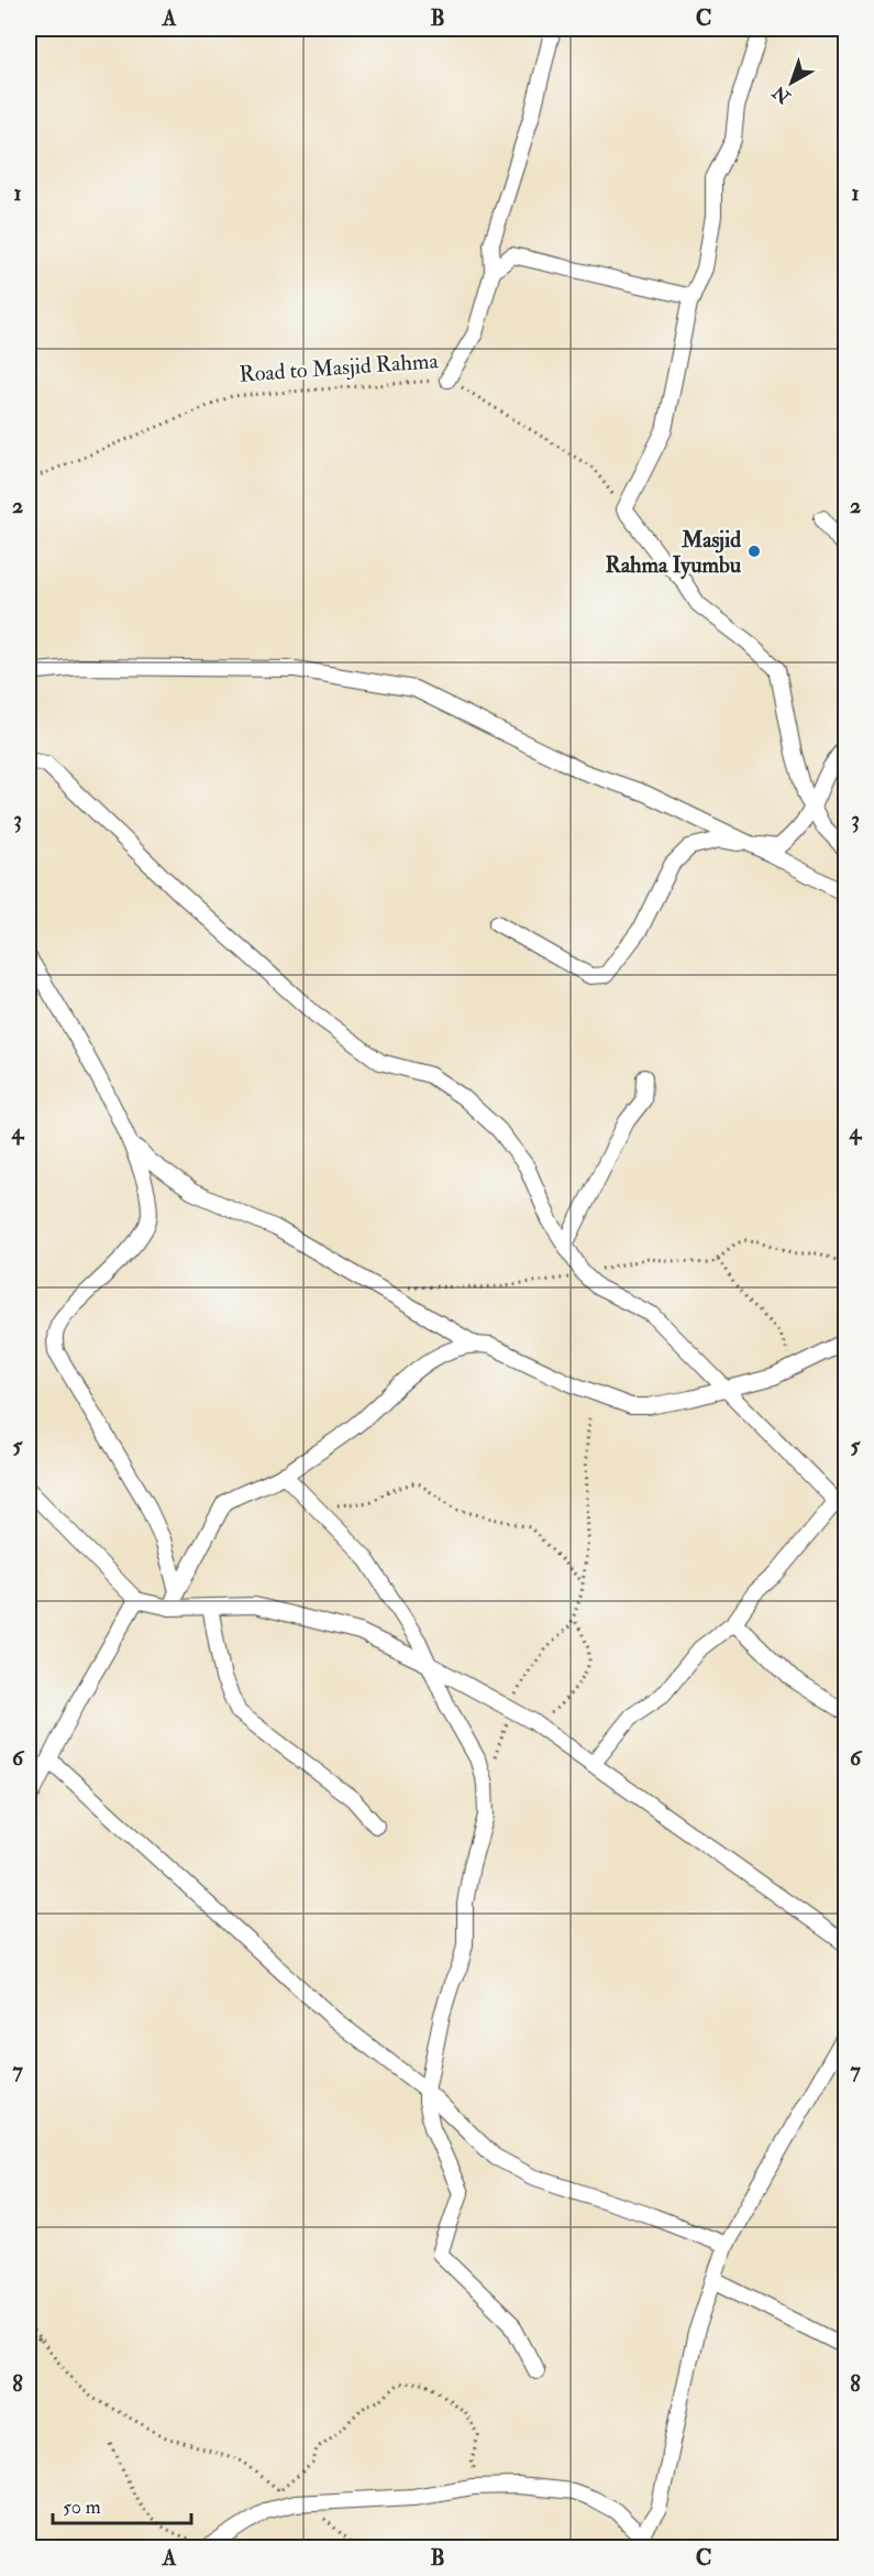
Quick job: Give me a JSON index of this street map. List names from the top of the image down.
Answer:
{
  "streets": {
    "path": ["Road to Masjid Rahma"]
  },
  "places": ["Masjid Rahma Iyumbu"],
  "scale_bar": "50 m",
  "north": "bottom left",
  "grid": {
    "columns": ["A", "B", "C"],
    "rows": [
      "1",
      "2",
      "3",
      "4",
      "5",
      "6",
      "7",
      "8"
    ]
  }
}
